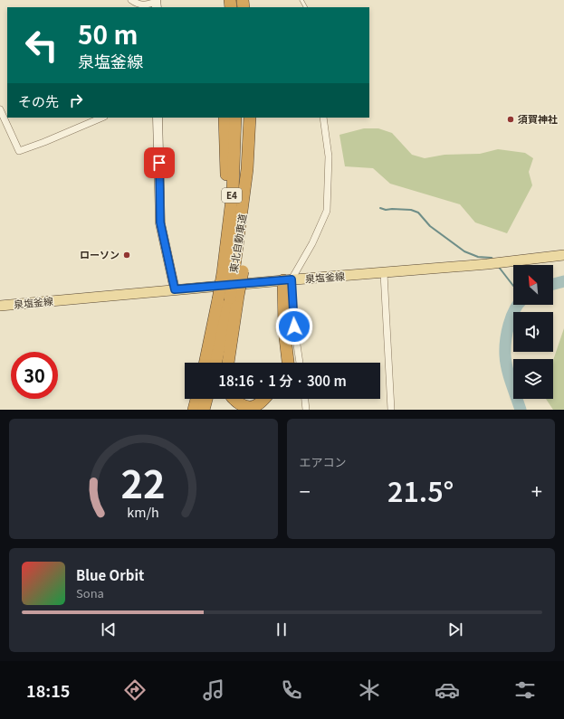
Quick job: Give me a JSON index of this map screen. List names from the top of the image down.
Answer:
{
  "streets": {
    "highway": ["E4", "東北自動車道"],
    "main road": ["泉塩釜線"]
  },
  "places": ["須賀神社", "ローソン"],
  "north": "top left",
  "page": {
    "turn": ["50 m", "泉塩釜線"],
    "then": "その先",
    "limit": "30",
    "trip": "18:16 · 1 分 · 300 m",
    "tile": "エアコン",
    "heat": ["−", "21.5°", "+"],
    "song": ["Blue Orbit", "Sona"],
    "tabs": "18:15",
    "gauge": ["22", "km/h"]
  }
}
